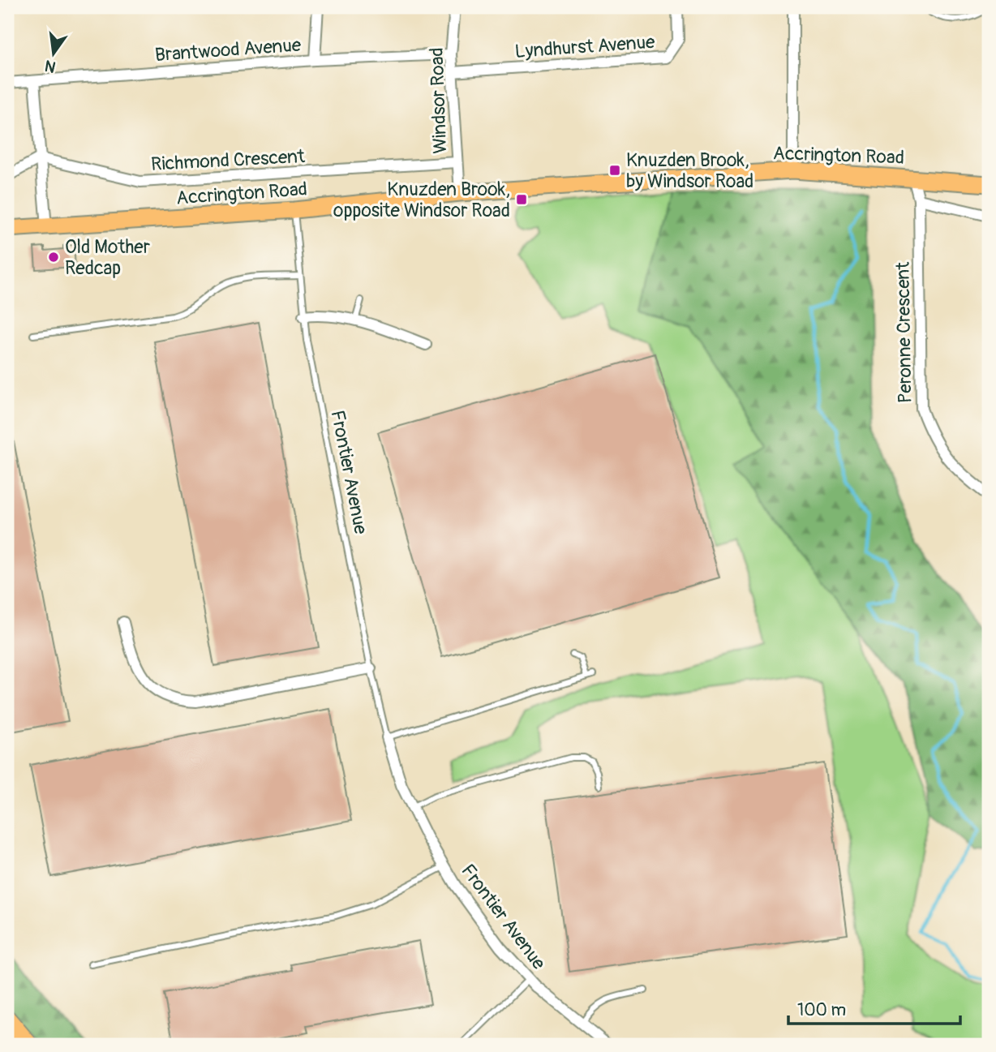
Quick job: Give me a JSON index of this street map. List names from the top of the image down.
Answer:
{
  "streets": {
    "main road": ["Accrington Road"],
    "street": [
      "Lyndhurst Avenue",
      "Brantwood Avenue",
      "Windsor Road",
      "Richmond Crescent",
      "Peronne Crescent",
      "Frontier Avenue"
    ]
  },
  "crossings": [
    ["Lyndhurst Avenue", "Windsor Road"],
    ["Brantwood Avenue", "Windsor Road"],
    ["Windsor Road", "Accrington Road"],
    ["Windsor Road", "Richmond Crescent"],
    ["Accrington Road", "Peronne Crescent"],
    ["Accrington Road", "Frontier Avenue"]
  ],
  "places": {
    "transit": ["Knuzden Brook, by Windsor Road", "Knuzden Brook, opposite Windsor Road"],
    "other": ["Old Mother Redcap"]
  },
  "scale_bar": "100 m",
  "north": "bottom"
}
